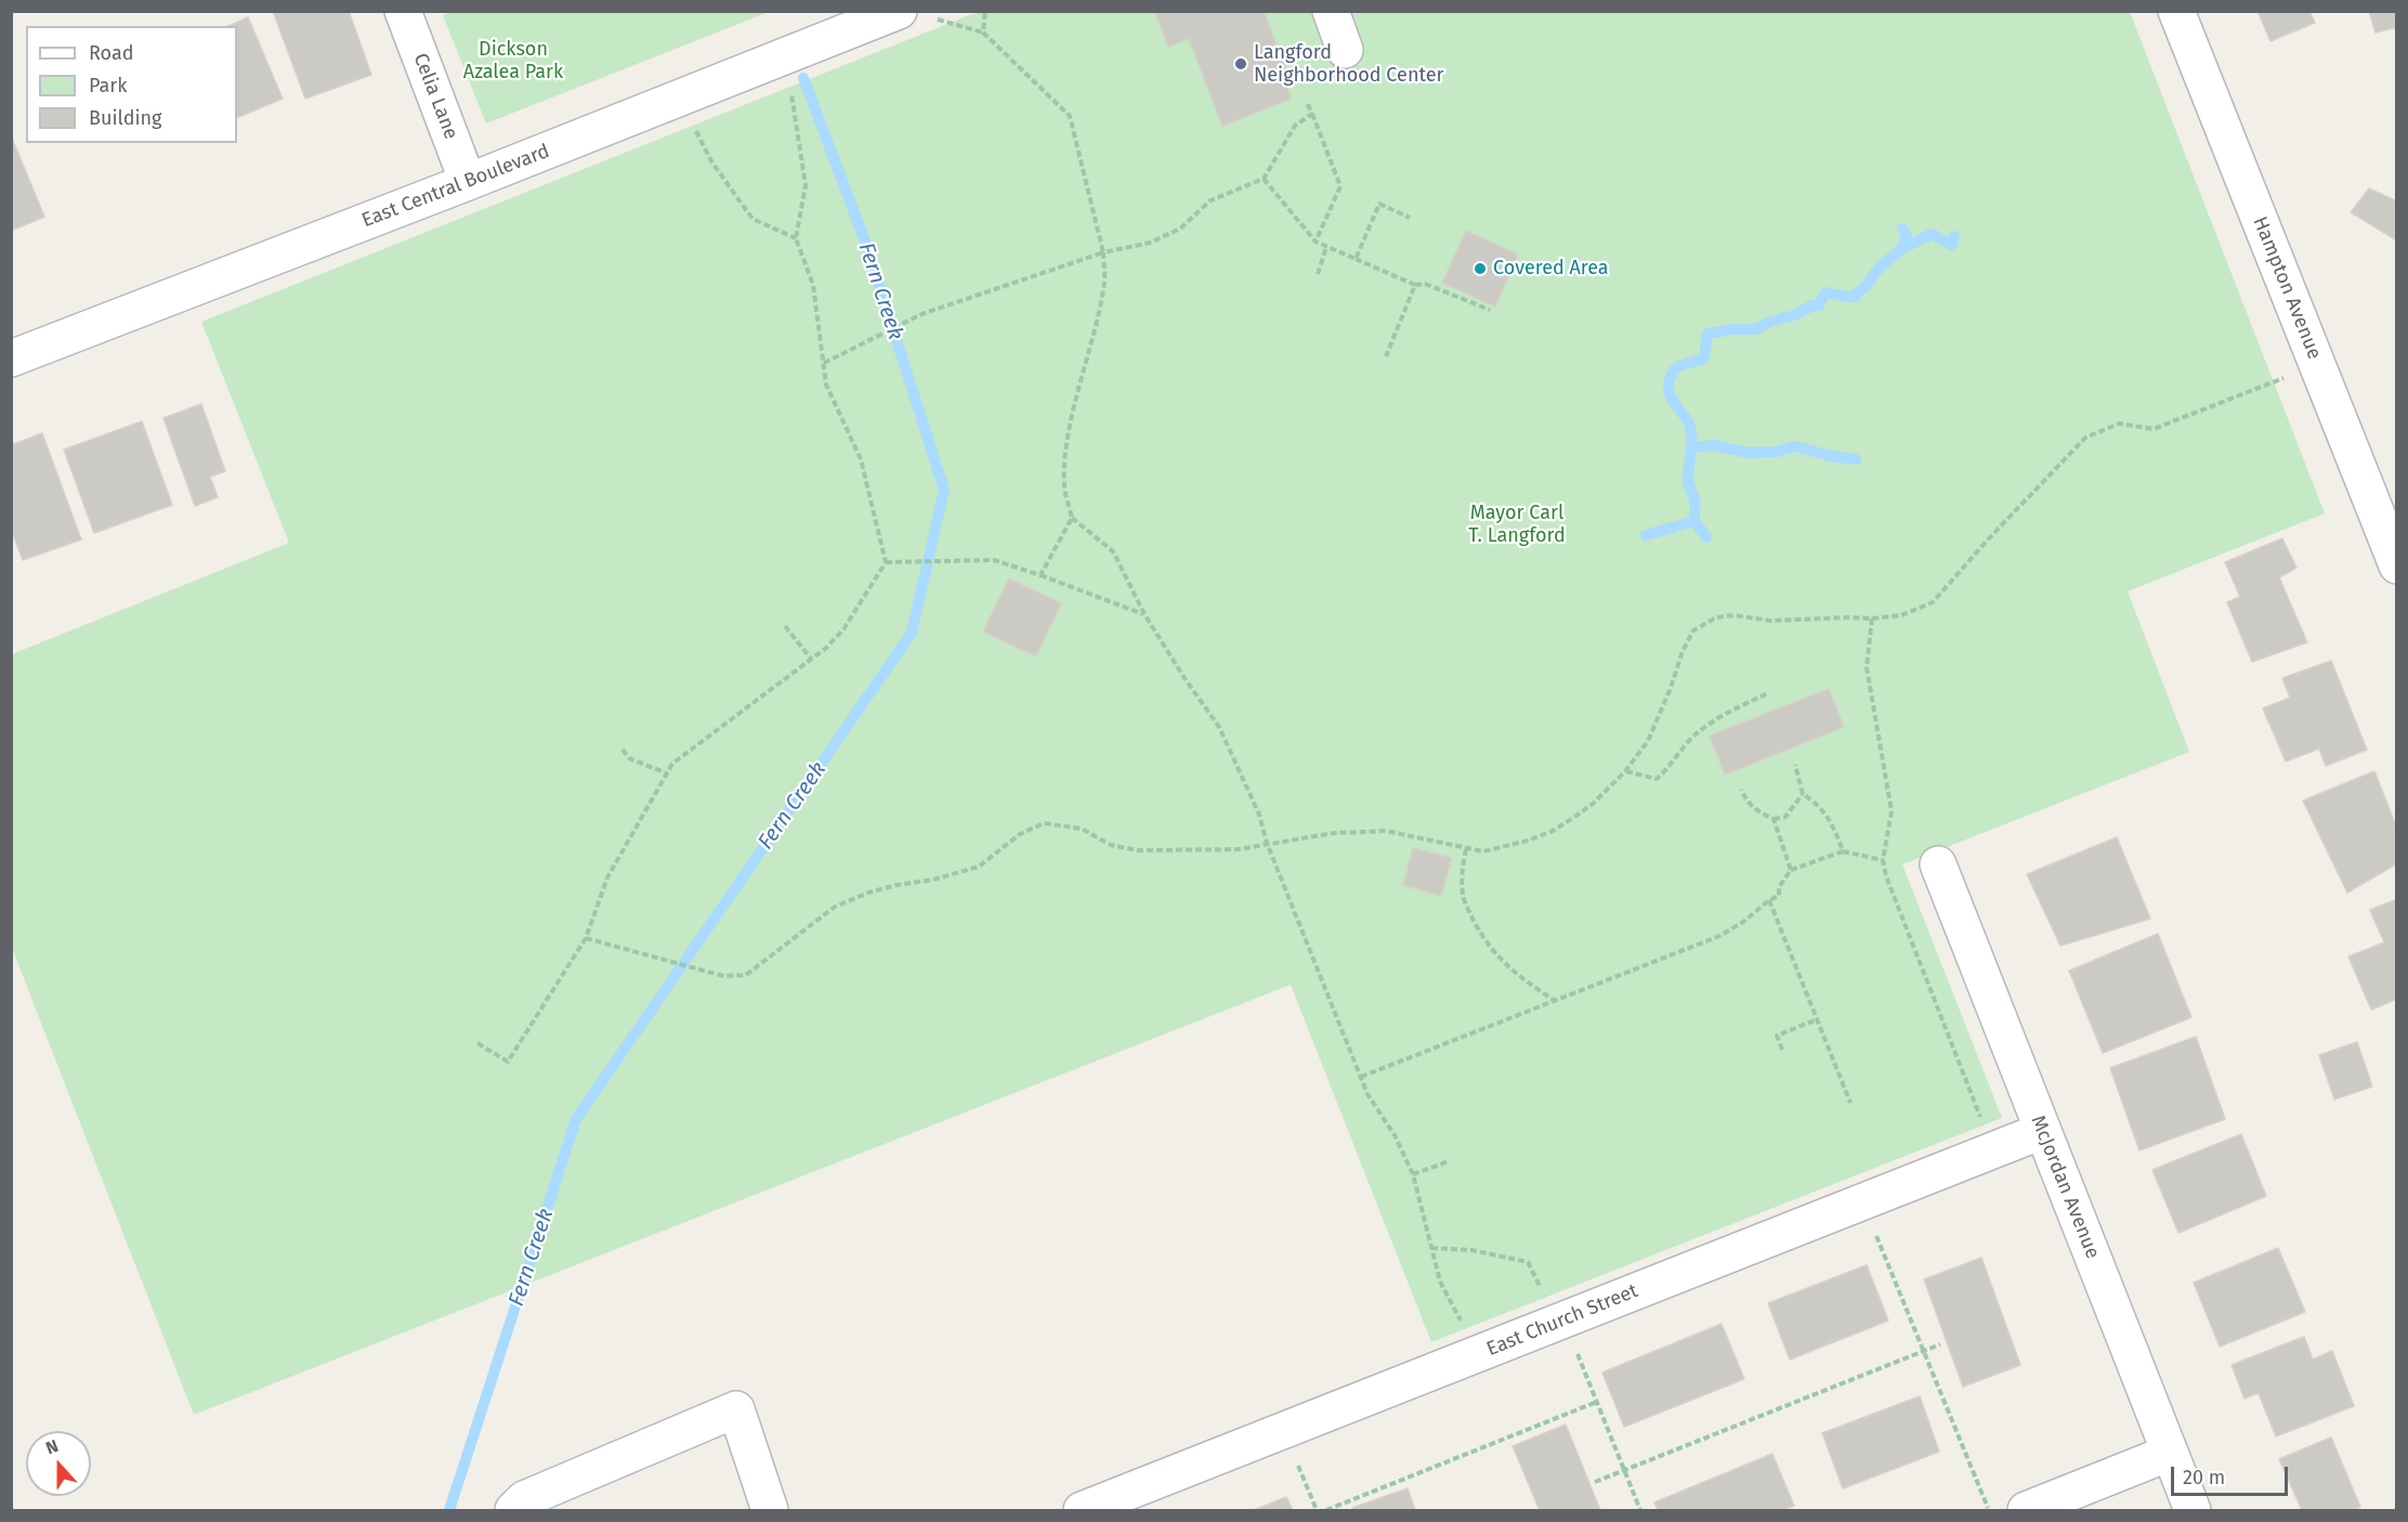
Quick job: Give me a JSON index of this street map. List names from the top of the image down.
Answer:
{
  "streets": {
    "street": [
      "Celia Lane",
      "East Central Boulevard",
      "Hampton Avenue",
      "McJordan Avenue",
      "East Church Street"
    ]
  },
  "crossings": [
    ["Celia Lane", "East Central Boulevard"],
    ["McJordan Avenue", "East Church Street"]
  ],
  "water": ["Fern Creek"],
  "parks": ["Dickson Azalea Park", "Mayor Carl T. Langford"],
  "places": ["Langford Neighborhood Center", "Covered Area"],
  "legend": ["Road", "Park", "Building"],
  "scale_bar": "20 m",
  "north": "top"
}
